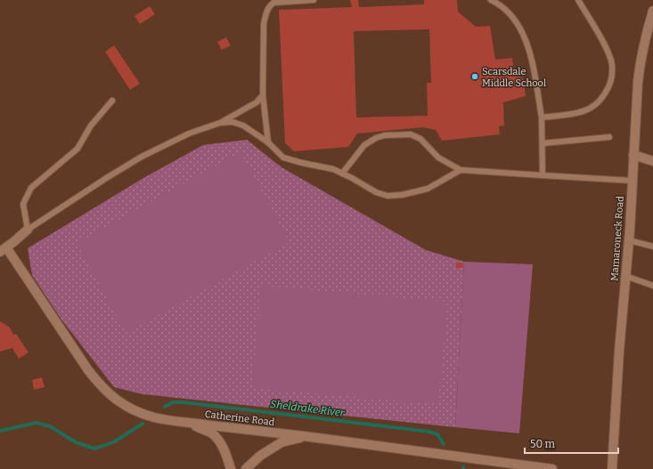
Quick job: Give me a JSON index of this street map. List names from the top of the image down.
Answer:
{
  "streets": {
    "street": ["Mamaroneck Road", "Catherine Road"]
  },
  "water": ["Sheldrake River"],
  "places": ["Scarsdale Middle School"],
  "scale_bar": "50 m"
}
